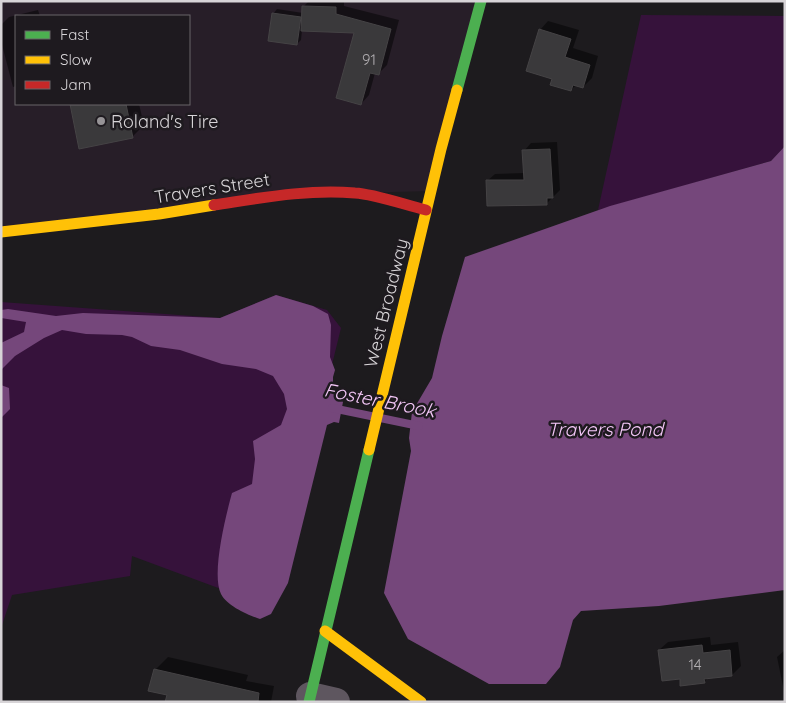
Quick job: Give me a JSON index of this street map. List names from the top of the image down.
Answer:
{
  "streets": {
    "main road": ["Travers Street", "West Broadway"]
  },
  "crossings": [
    ["Travers Street", "West Broadway"]
  ],
  "water": ["Foster Brook", "Travers Pond"],
  "places": ["Roland's Tire"],
  "house_numbers": ["91", "14"],
  "legend": ["Fast", "Slow", "Jam"]
}
